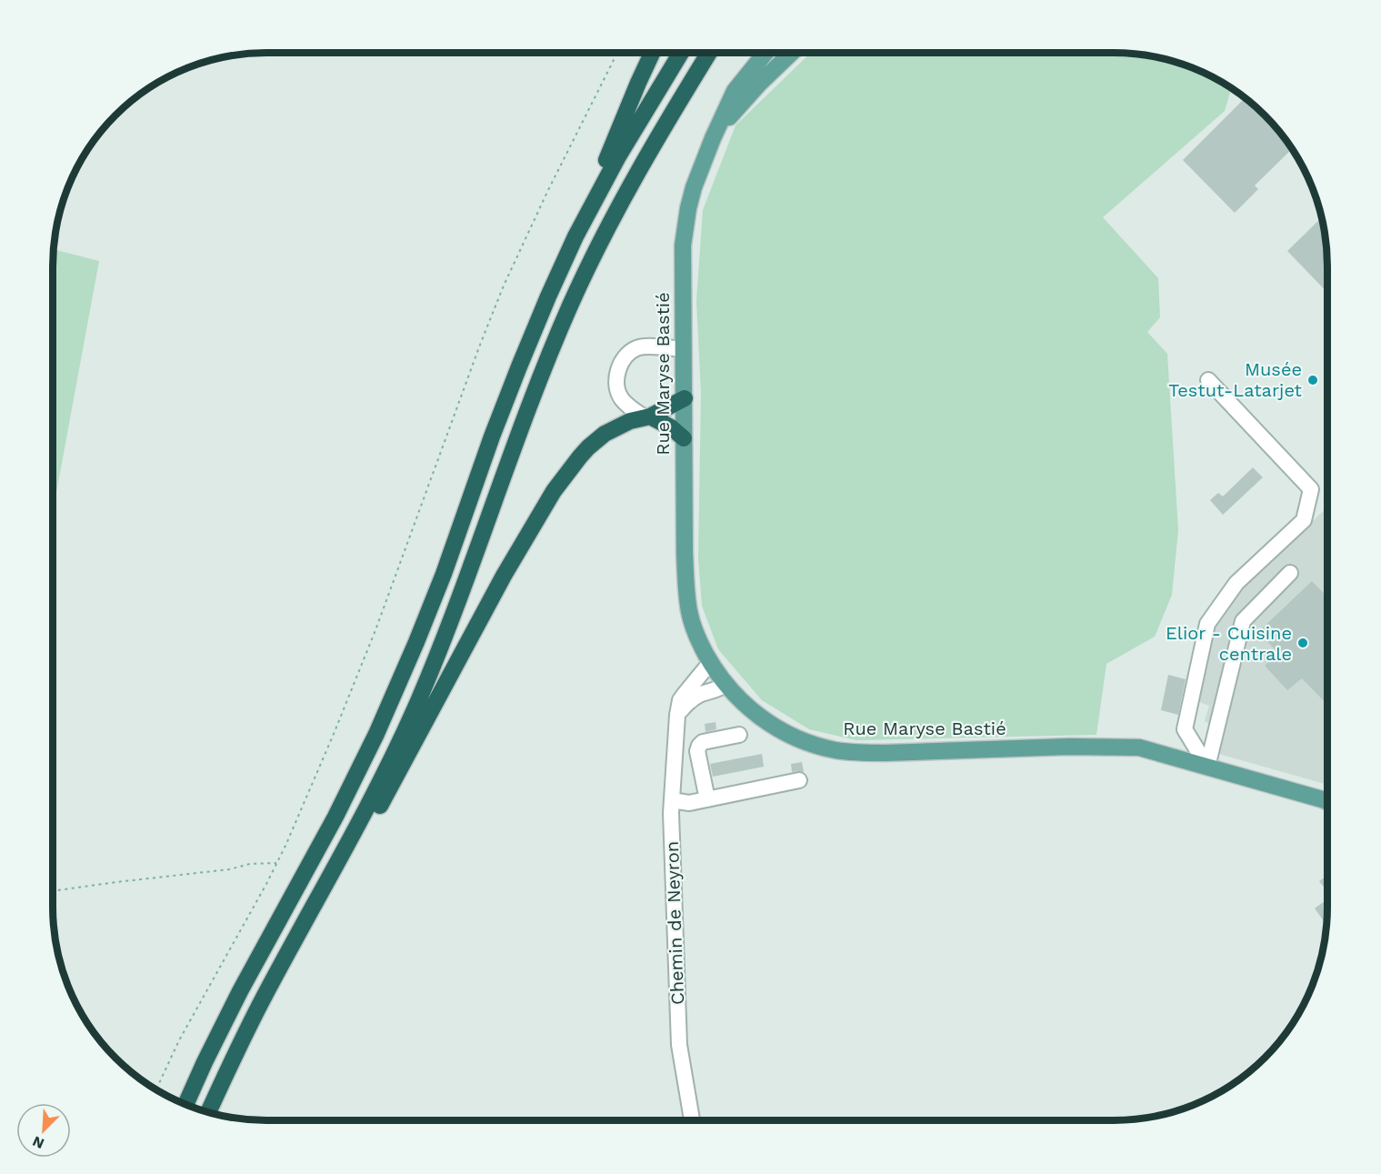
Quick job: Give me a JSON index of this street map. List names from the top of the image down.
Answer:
{
  "streets": {
    "main road": ["Rue Maryse Bastié"],
    "street": ["Chemin de Neyron"]
  },
  "crossings": [
    ["Rue Maryse Bastié", "Chemin de Neyron"]
  ],
  "places": ["Musée Testut-Latarjet", "Elior - Cuisine centrale"],
  "north": "bottom left"
}
